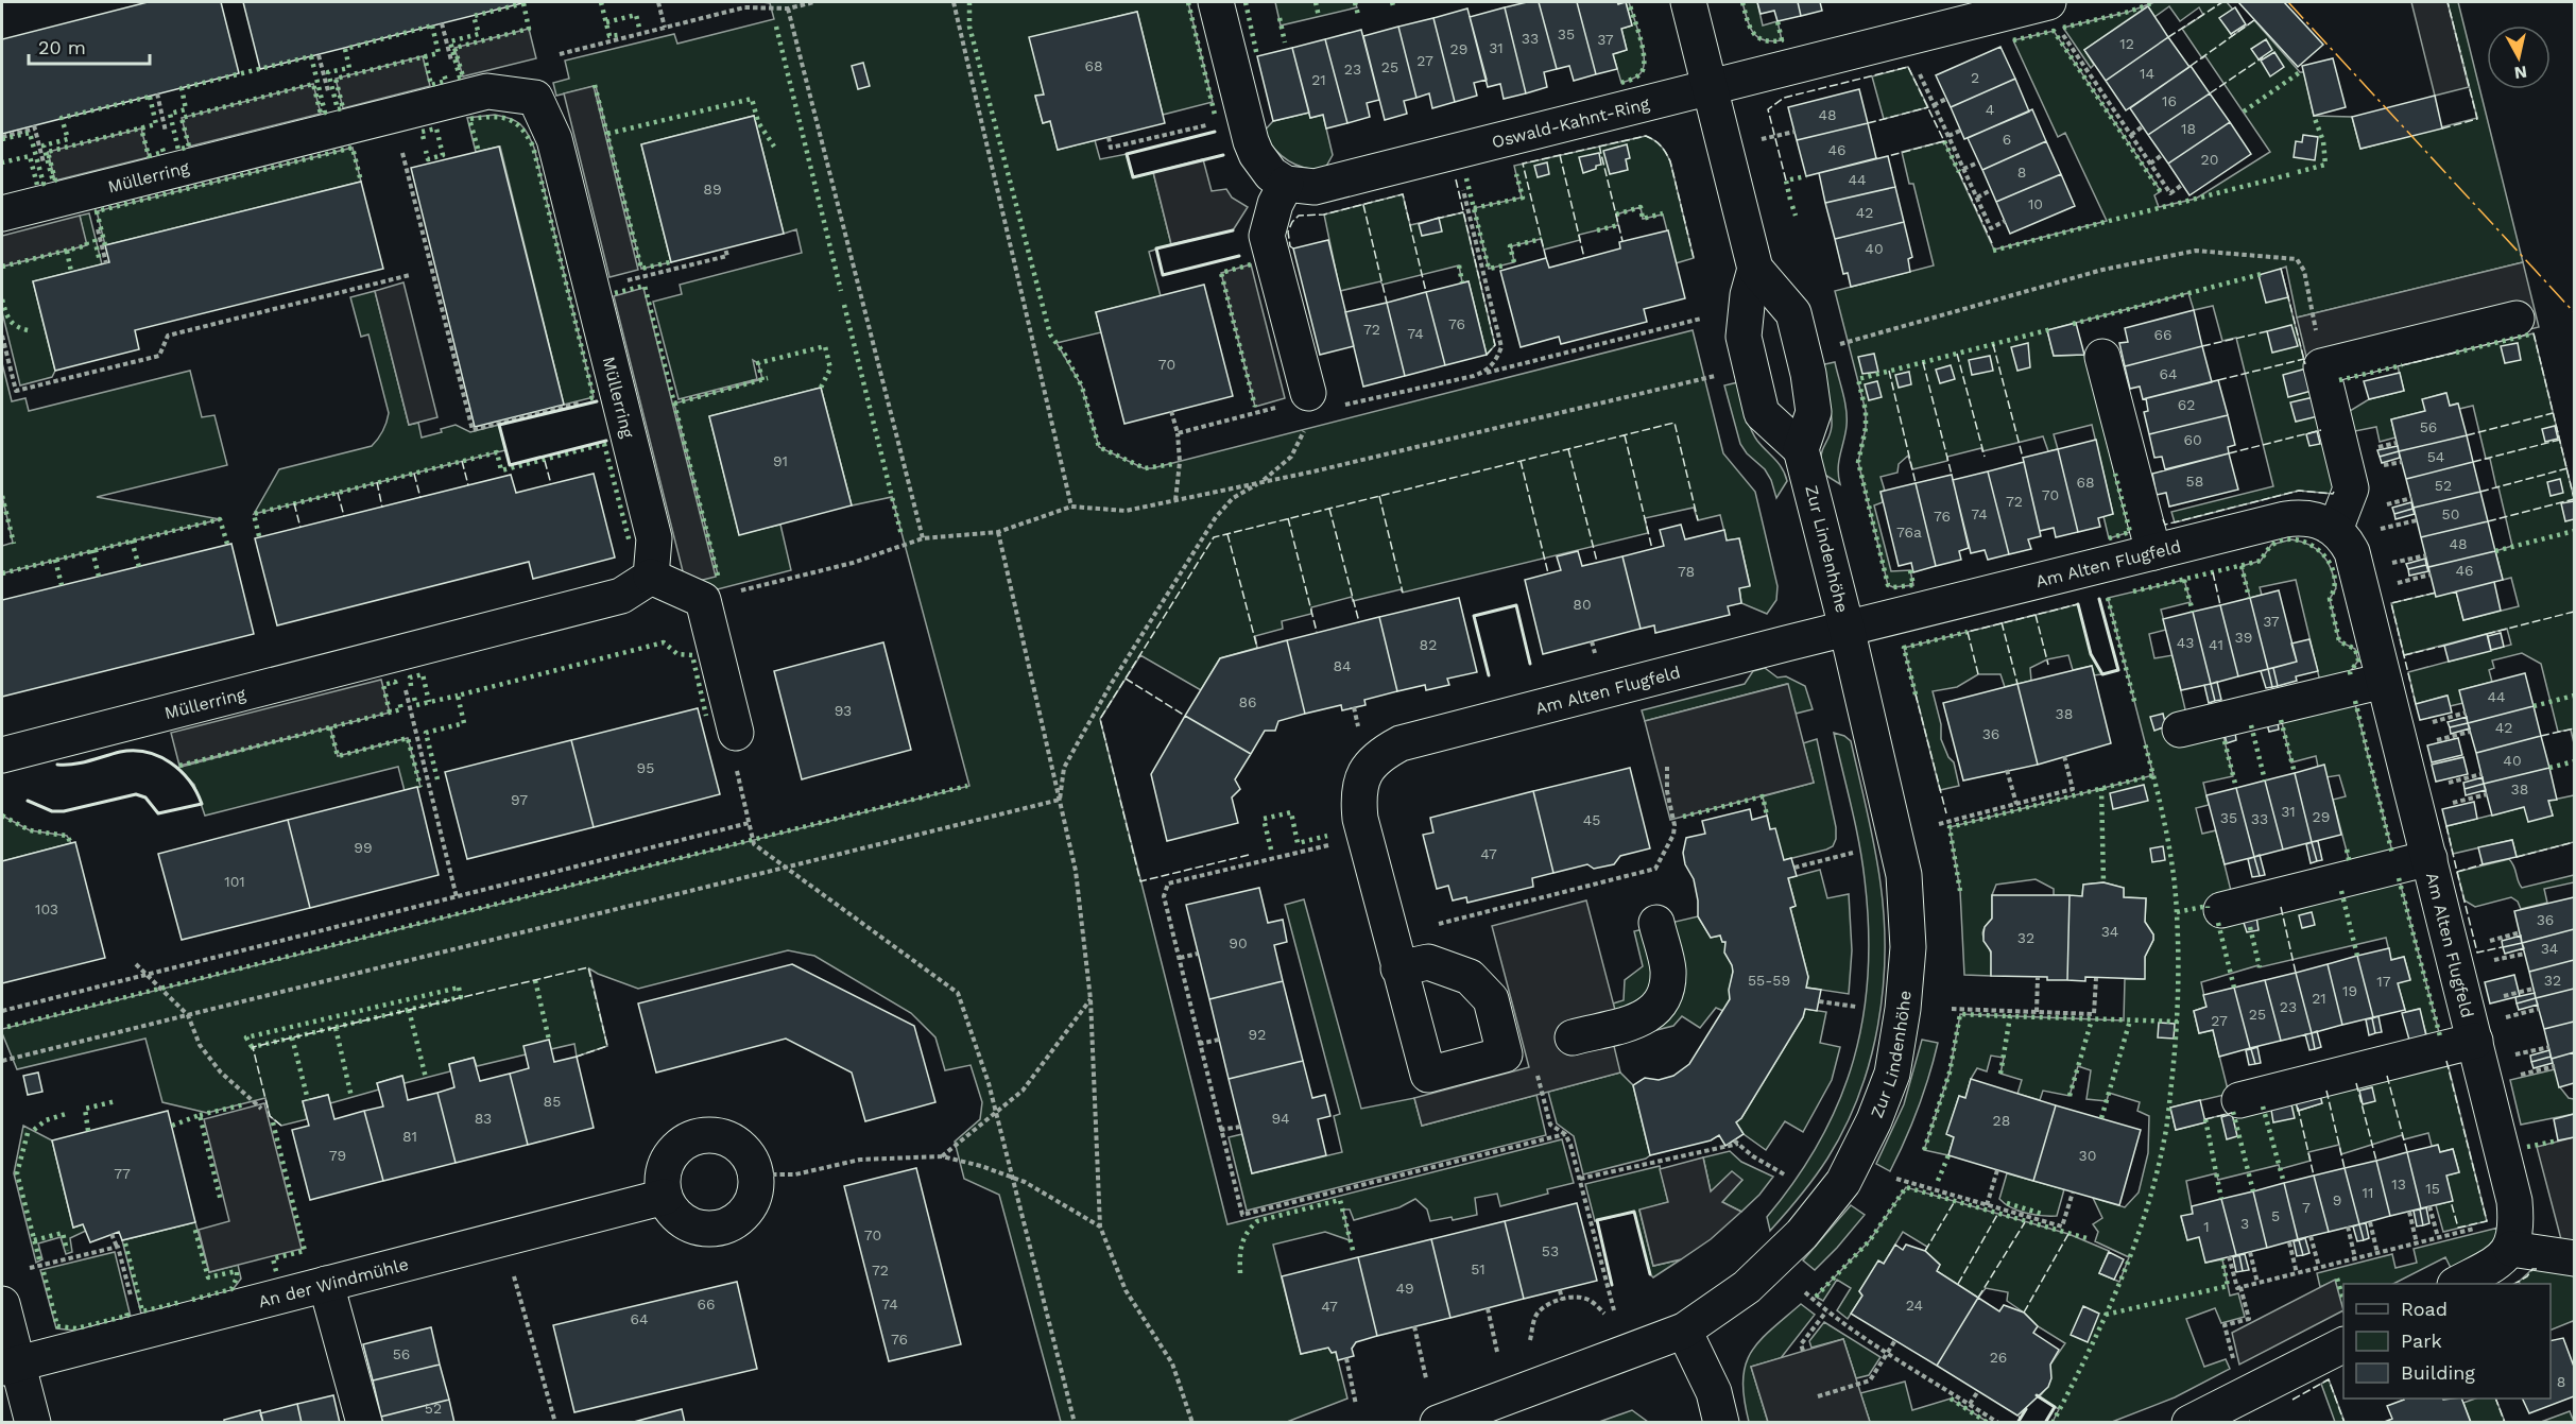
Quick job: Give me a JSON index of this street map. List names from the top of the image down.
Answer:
{
  "streets": {
    "street": [
      "Oswald-Kahnt-Ring",
      "Müllerring",
      "Zur Lindenhöhe",
      "Am Alten Flugfeld",
      "An der Windmühle"
    ]
  },
  "crossings": [
    ["Zur Lindenhöhe", "Am Alten Flugfeld"]
  ],
  "house_numbers": [
    "35",
    "33",
    "37",
    "12",
    "31",
    "29",
    "27",
    "68",
    "25",
    "23",
    "14",
    "2",
    "21",
    "16",
    "4",
    "48",
    "18",
    "6",
    "46",
    "20",
    "8",
    "44",
    "89",
    "10",
    "42",
    "40",
    "76",
    "72",
    "74",
    "66",
    "70",
    "64",
    "62",
    "56",
    "60",
    "54",
    "91",
    "58",
    "68",
    "52",
    "70",
    "72",
    "74",
    "50",
    "76",
    "76a",
    "48",
    "46",
    "78",
    "80",
    "37",
    "39",
    "43",
    "82",
    "41",
    "84",
    "44",
    "86",
    "93",
    "38",
    "42",
    "36",
    "40",
    "95",
    "38",
    "97",
    "31",
    "29",
    "35",
    "33",
    "45",
    "99",
    "47",
    "101",
    "103",
    "36",
    "34",
    "32",
    "90",
    "34",
    "55-59",
    "32",
    "17",
    "19",
    "21",
    "23",
    "25",
    "27",
    "92",
    "85",
    "83",
    "94",
    "28",
    "81",
    "79",
    "30",
    "77",
    "13",
    "15",
    "11",
    "9",
    "7",
    "5",
    "3",
    "1",
    "70",
    "53",
    "51",
    "72",
    "49",
    "66",
    "74",
    "24",
    "47",
    "64",
    "76",
    "56",
    "26",
    "8",
    "52"
  ],
  "legend": ["Road", "Park", "Building"],
  "scale_bar": "20 m",
  "north": "bottom"
}
